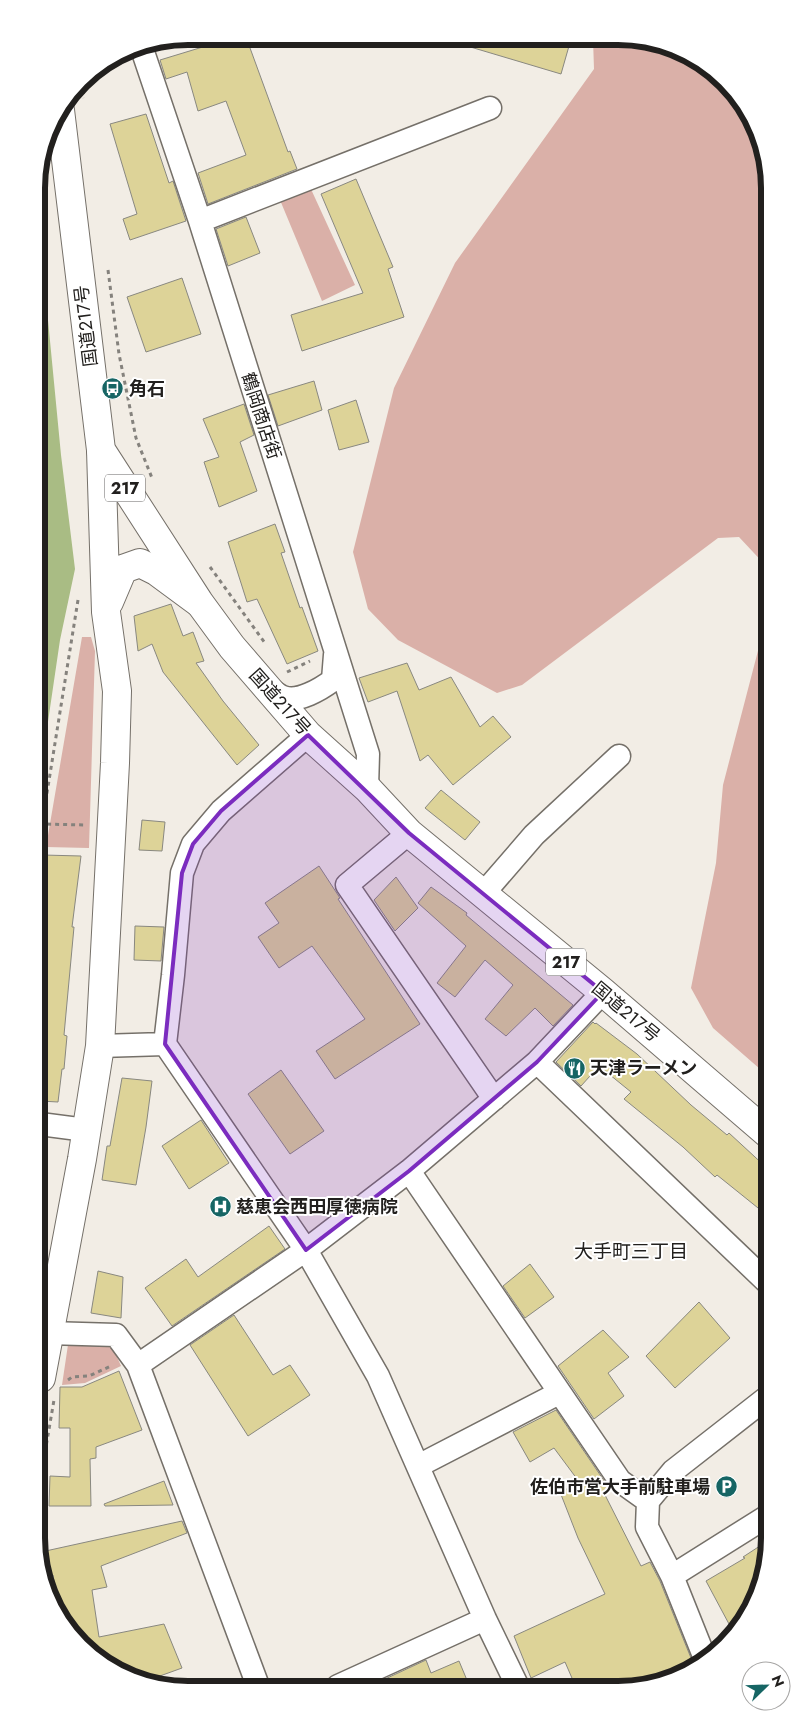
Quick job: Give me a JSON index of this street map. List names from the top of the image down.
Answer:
{
  "streets": {
    "main road": ["国道217号", "217"],
    "street": ["鶴岡商店街"]
  },
  "crossings": [
    ["国道217号", "鶴岡商店街"]
  ],
  "districts": ["大手町三丁目"],
  "places": {
    "bus stop": ["角石"],
    "restaurant": ["天津ラーメン"],
    "hospital": ["慈恵会西田厚徳病院"],
    "parking": ["佐伯市営大手前駐車場"]
  },
  "north": "top right"
}
